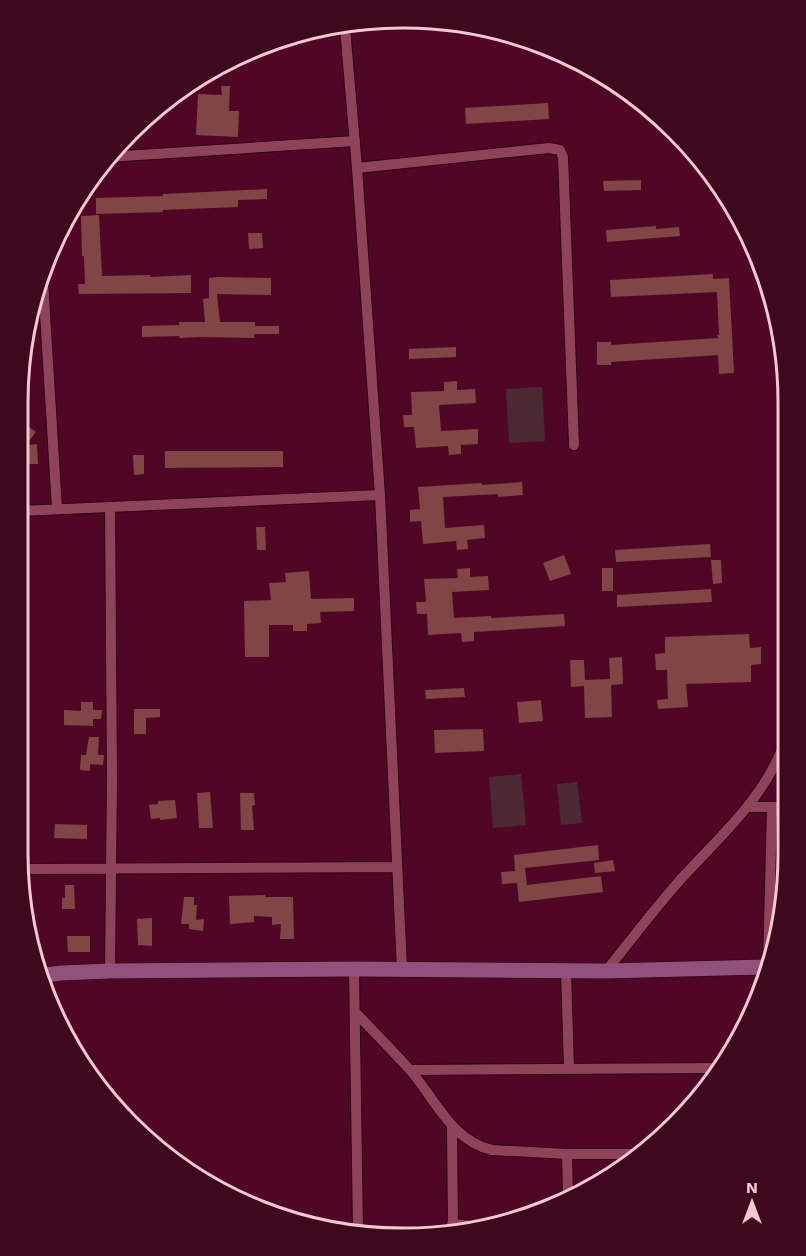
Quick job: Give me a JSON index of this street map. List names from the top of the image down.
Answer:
{
  "north": "top"
}
